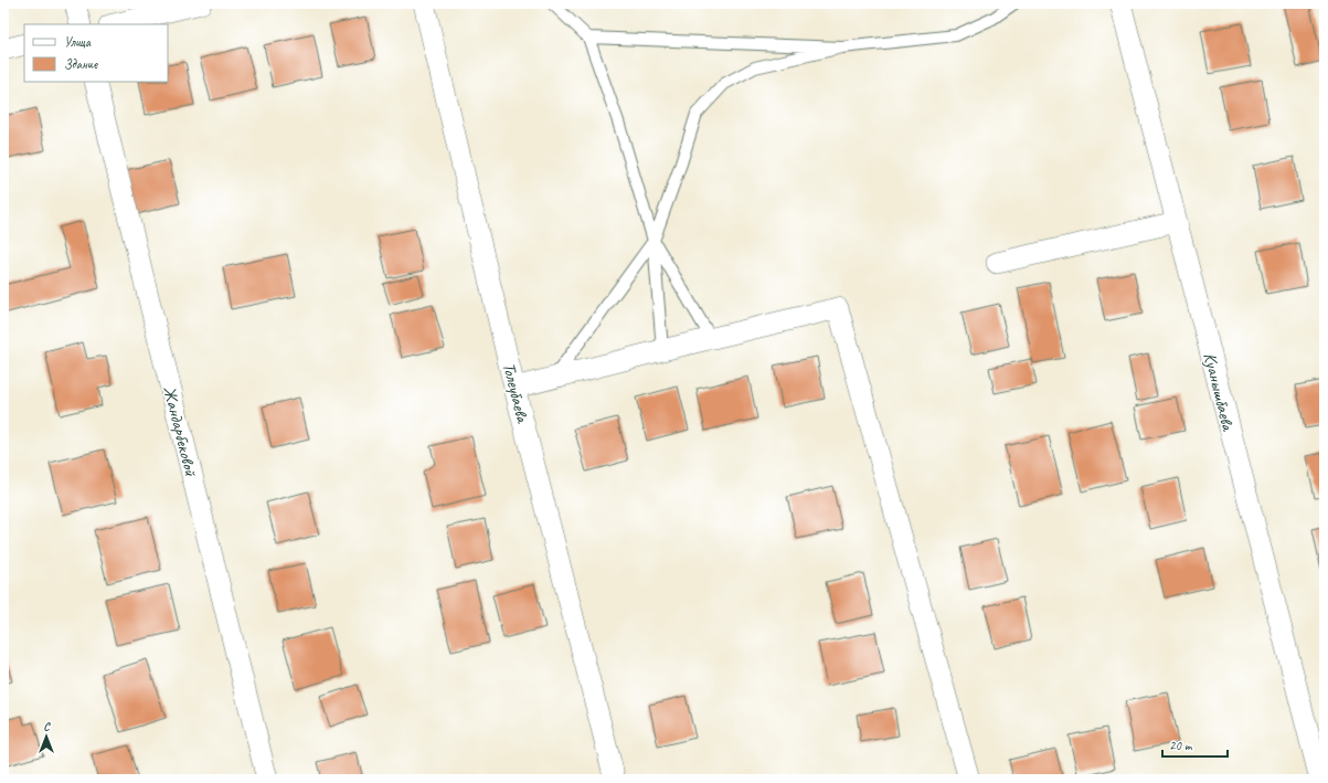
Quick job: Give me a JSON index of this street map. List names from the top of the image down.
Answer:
{
  "streets": {
    "street": ["Куанышбаева", "Толеубаева", "Жандарбековой"]
  },
  "legend": ["Улица", "Здание"],
  "scale_bar": "20 m",
  "north": "top"
}
